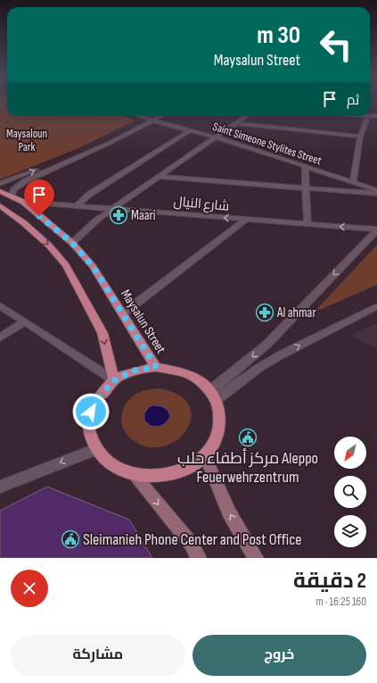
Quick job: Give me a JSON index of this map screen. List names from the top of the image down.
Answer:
{
  "streets": {
    "main road": ["Maysalun Street"],
    "street": ["Saint Simeone Stylites Street", "شارع النيال"]
  },
  "crossings": [
    ["شارع النيال", "Maysalun Street"]
  ],
  "parks": ["Maysaloun Park"],
  "places": {
    "pharmacy": ["Maari", "Al ahmar"],
    "public building": ["مركز أطفاء حلب Aleppo Feuerwehrzentrum", "Sleimanieh Phone Center and Post Office"]
  },
  "north": "bottom left",
  "page": {
    "turn": ["30 m", "Maysalun Street"],
    "then": "ثم",
    "heading": ["2 دقيقة", "160 m · 16:25"],
    "buttons": ["خروج", "مشاركة"]
  }
}
